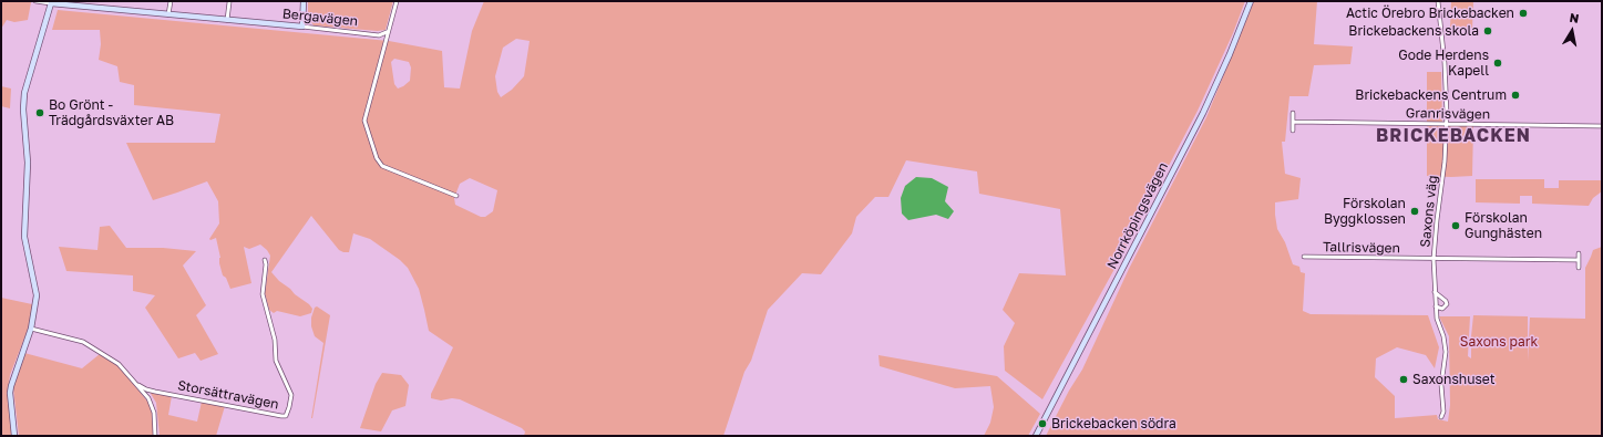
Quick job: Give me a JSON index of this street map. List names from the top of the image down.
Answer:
{
  "streets": {
    "street": [
      "Bergavägen",
      "Granrisvägen",
      "Saxons väg",
      "Norrköpingsvägen",
      "Tallrisvägen",
      "Storsättravägen"
    ]
  },
  "crossings": [
    ["Granrisvägen", "Saxons väg"],
    ["Saxons väg", "Tallrisvägen"]
  ],
  "districts": ["BRICKEBACKEN"],
  "parks": ["Saxons park"],
  "places": [
    "Actic Örebro Brickebacken",
    "Brickebackens skola",
    "Gode Herdens Kapell",
    "Brickebackens Centrum",
    "Bo Grönt - Trädgårdsväxter AB",
    "Förskolan Byggklossen",
    "Förskolan Gunghästen",
    "Saxonshuset",
    "Brickebacken södra"
  ],
  "north": "top"
}
